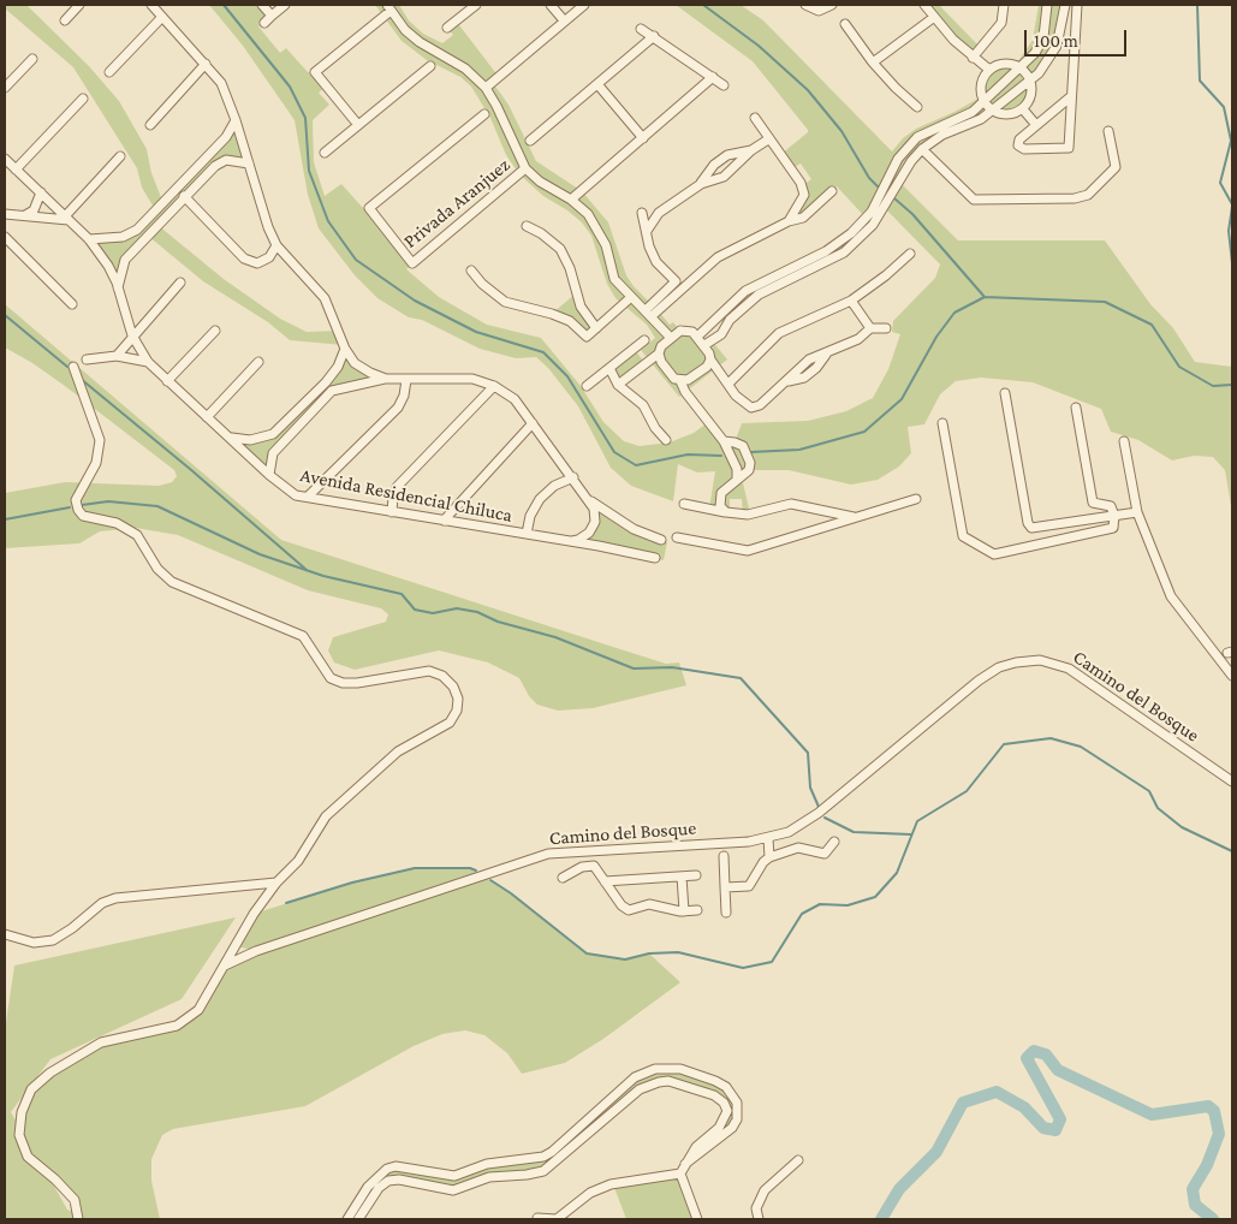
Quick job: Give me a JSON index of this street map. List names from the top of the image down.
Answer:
{
  "streets": {
    "street": ["Privada Aranjuez", "Avenida Residencial Chiluca", "Camino del Bosque"]
  },
  "scale_bar": "100 m"
}
